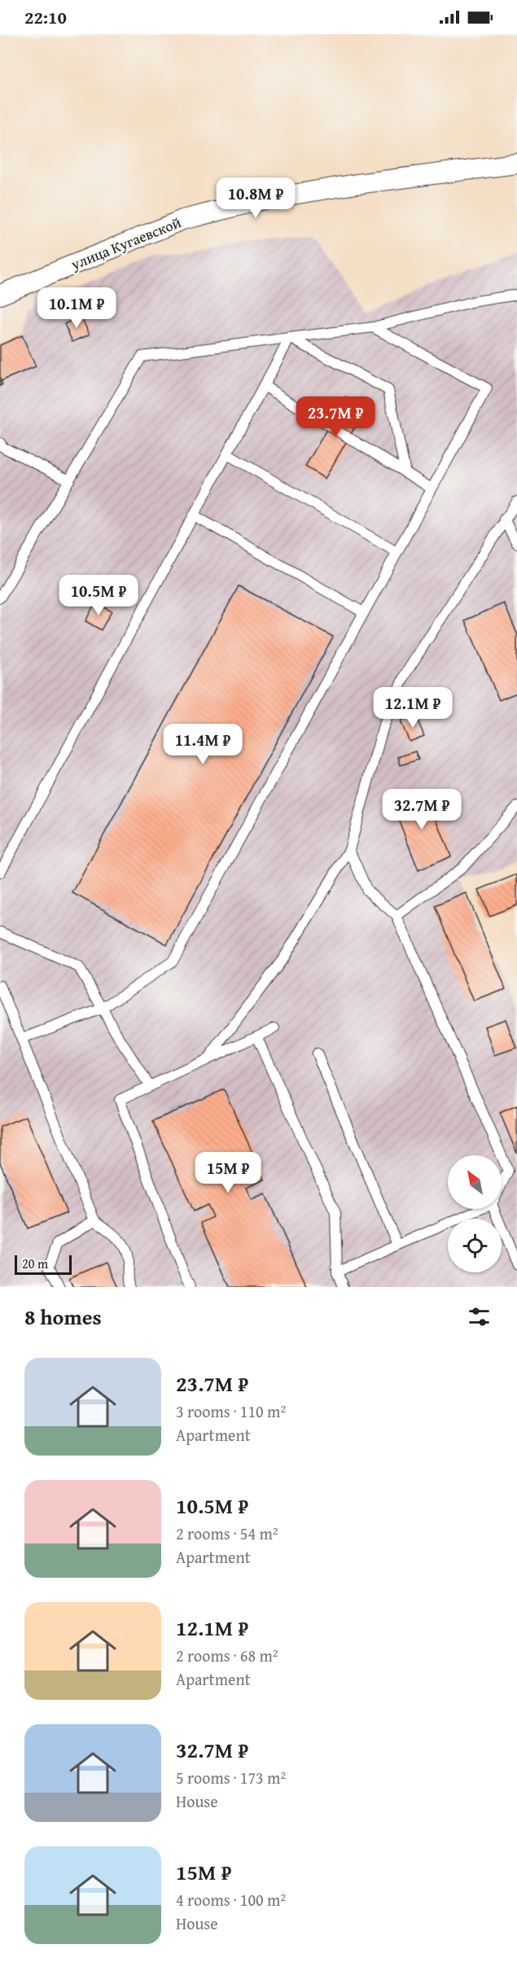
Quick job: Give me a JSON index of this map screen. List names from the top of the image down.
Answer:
{
  "streets": {
    "street": ["улица Кугаевской"]
  },
  "scale_bar": "20 m",
  "north": "top left",
  "page": {
    "status": "22:10",
    "price": [
      "10.8M ₽",
      "10.1M ₽",
      "23.7M ₽",
      "10.5M ₽",
      "12.1M ₽",
      "11.4M ₽",
      "32.7M ₽",
      "15M ₽"
    ],
    "scale": "20 m",
    "heading": "8 homes",
    "list": [
      {
        "name": "23.7M ₽",
        "note": "3 rooms · 110 m² · Apartment"
      },
      {
        "name": "10.5M ₽",
        "note": "2 rooms · 54 m² · Apartment"
      },
      {
        "name": "12.1M ₽",
        "note": "2 rooms · 68 m² · Apartment"
      },
      {
        "name": "32.7M ₽",
        "note": "5 rooms · 173 m² · House"
      },
      {
        "name": "15M ₽",
        "note": "4 rooms · 100 m² · House"
      }
    ]
  }
}
